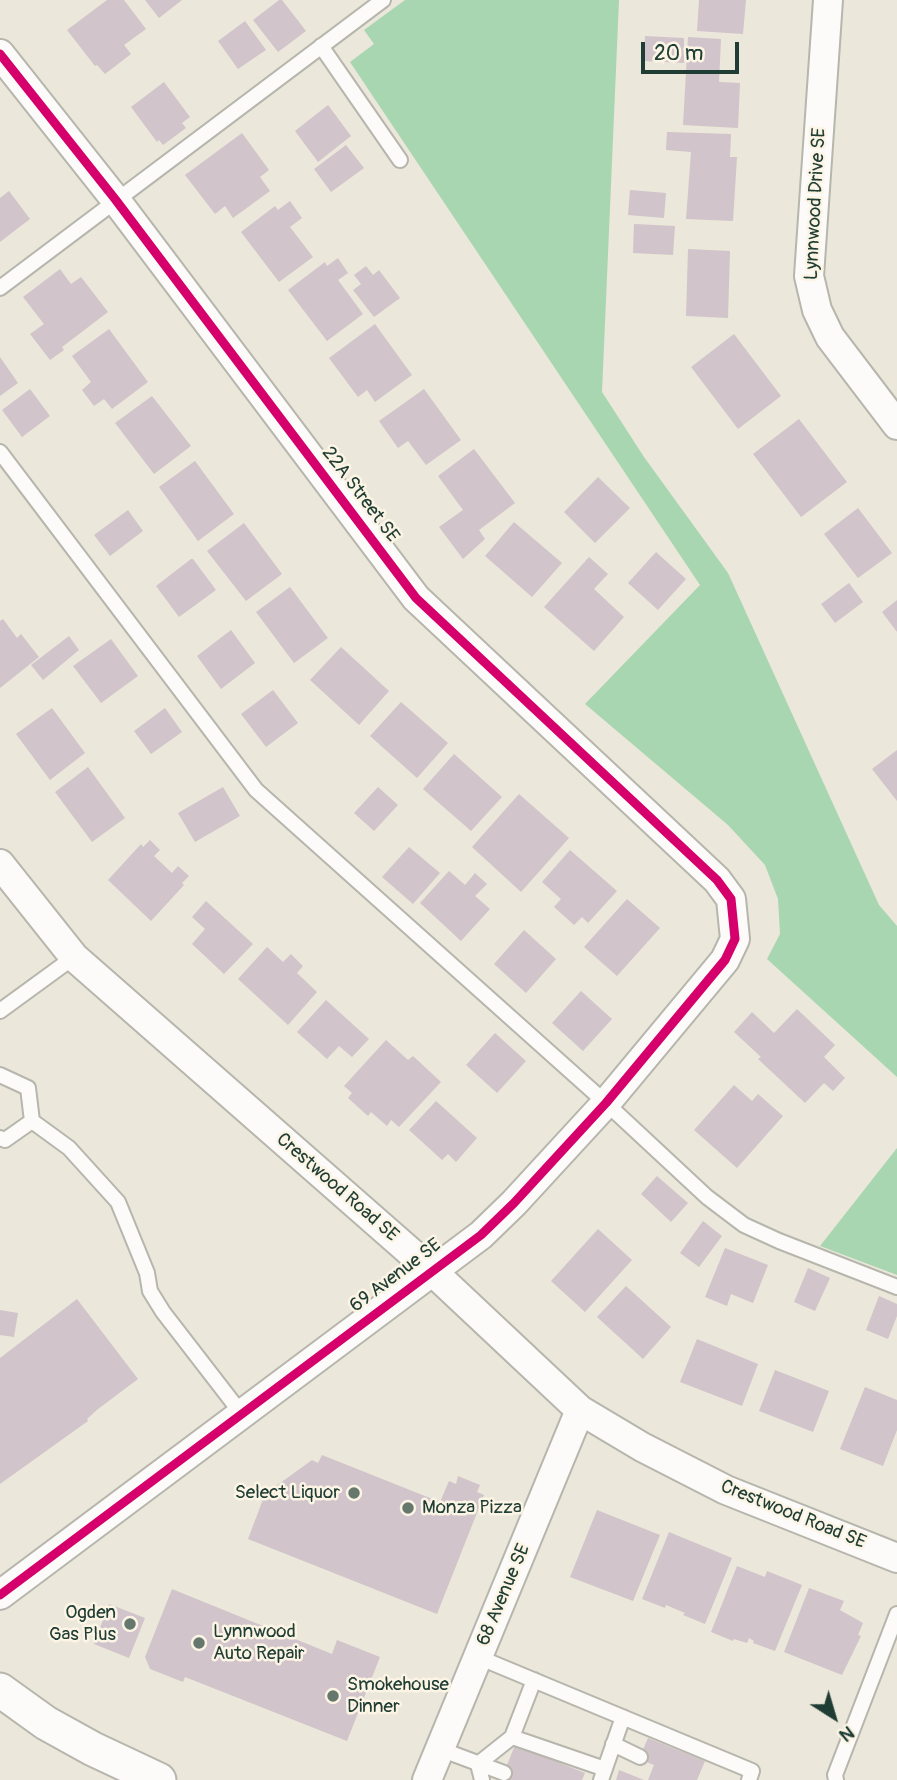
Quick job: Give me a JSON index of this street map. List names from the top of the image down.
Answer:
{
  "streets": {
    "street": [
      "Lynnwood Drive SE",
      "22A Street SE",
      "Crestwood Road SE",
      "69 Avenue SE",
      "68 Avenue SE"
    ]
  },
  "crossings": [
    ["22A Street SE", "69 Avenue SE"],
    ["Crestwood Road SE", "69 Avenue SE"],
    ["Crestwood Road SE", "68 Avenue SE"]
  ],
  "places": [
    "Select Liquor",
    "Monza Pizza",
    "Ogden Gas Plus",
    "Lynnwood Auto Repair",
    "Smokehouse Dinner"
  ],
  "scale_bar": "20 m",
  "north": "bottom right"
}
